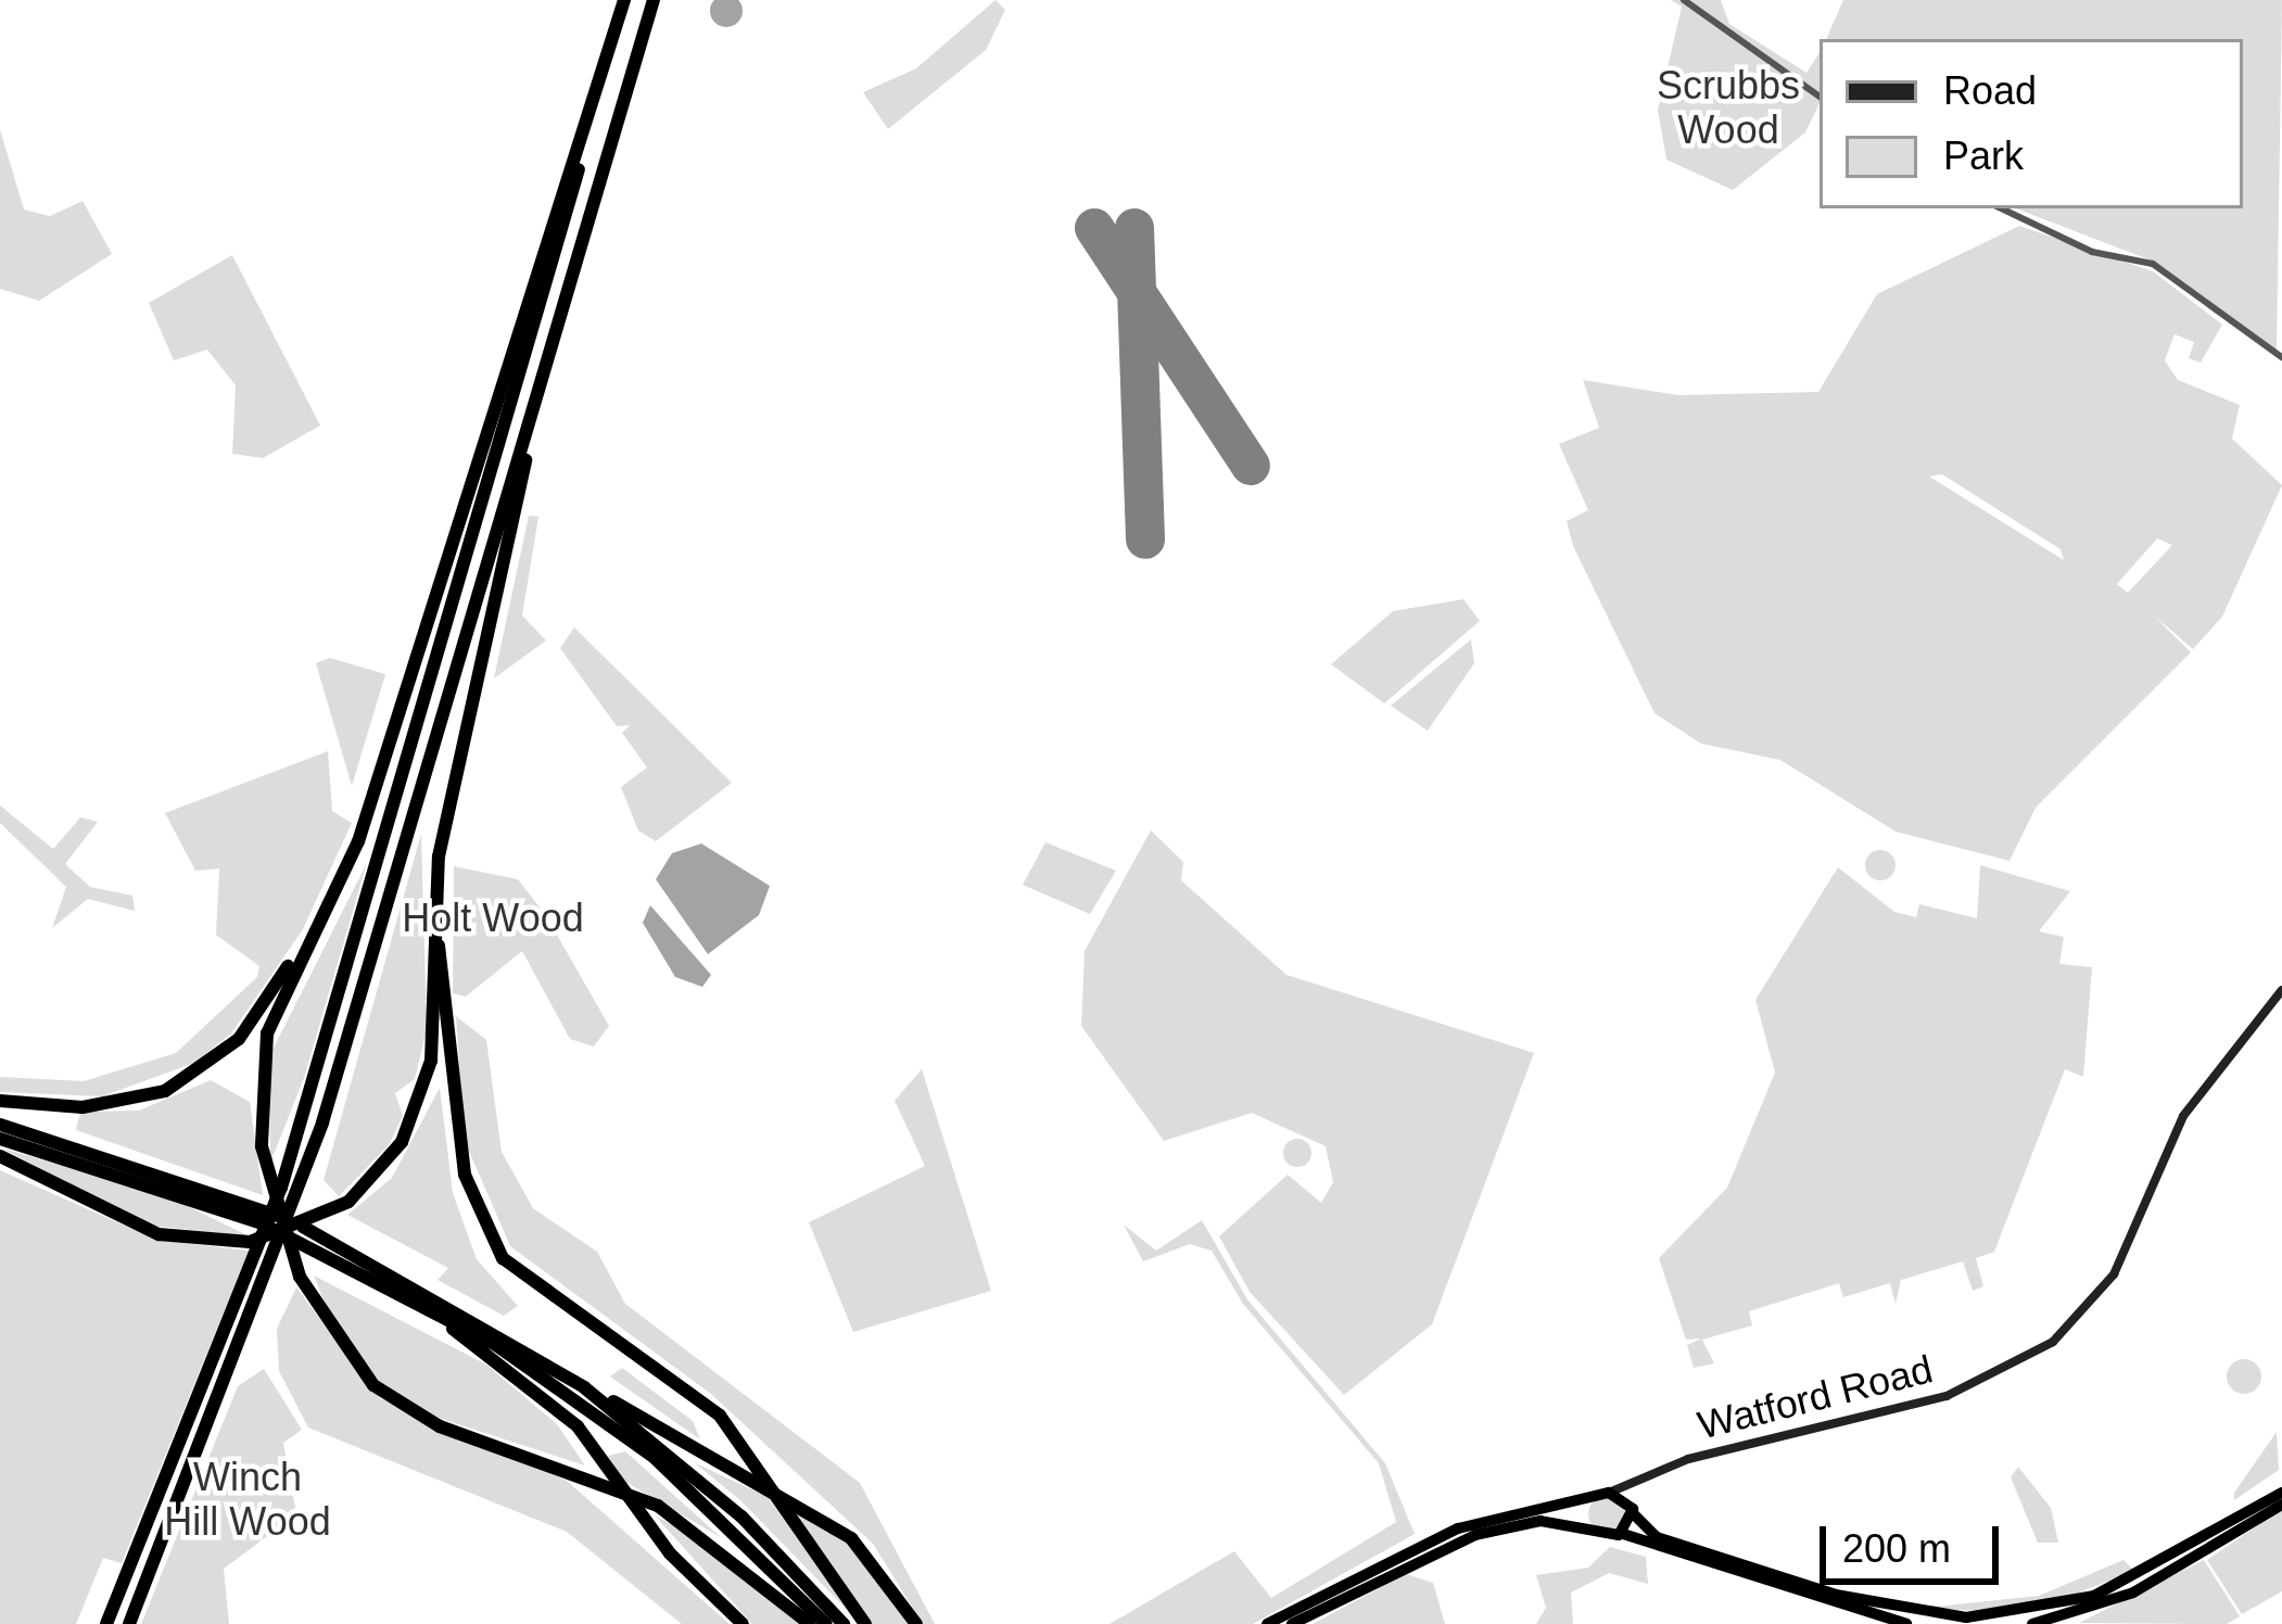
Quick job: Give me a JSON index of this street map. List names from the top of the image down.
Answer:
{
  "streets": {
    "main road": ["Watford Road"]
  },
  "parks": ["Scrubbs Wood", "Holt Wood", "Winch Hill Wood"],
  "legend": ["Road", "Park"],
  "scale_bar": "200 m"
}
